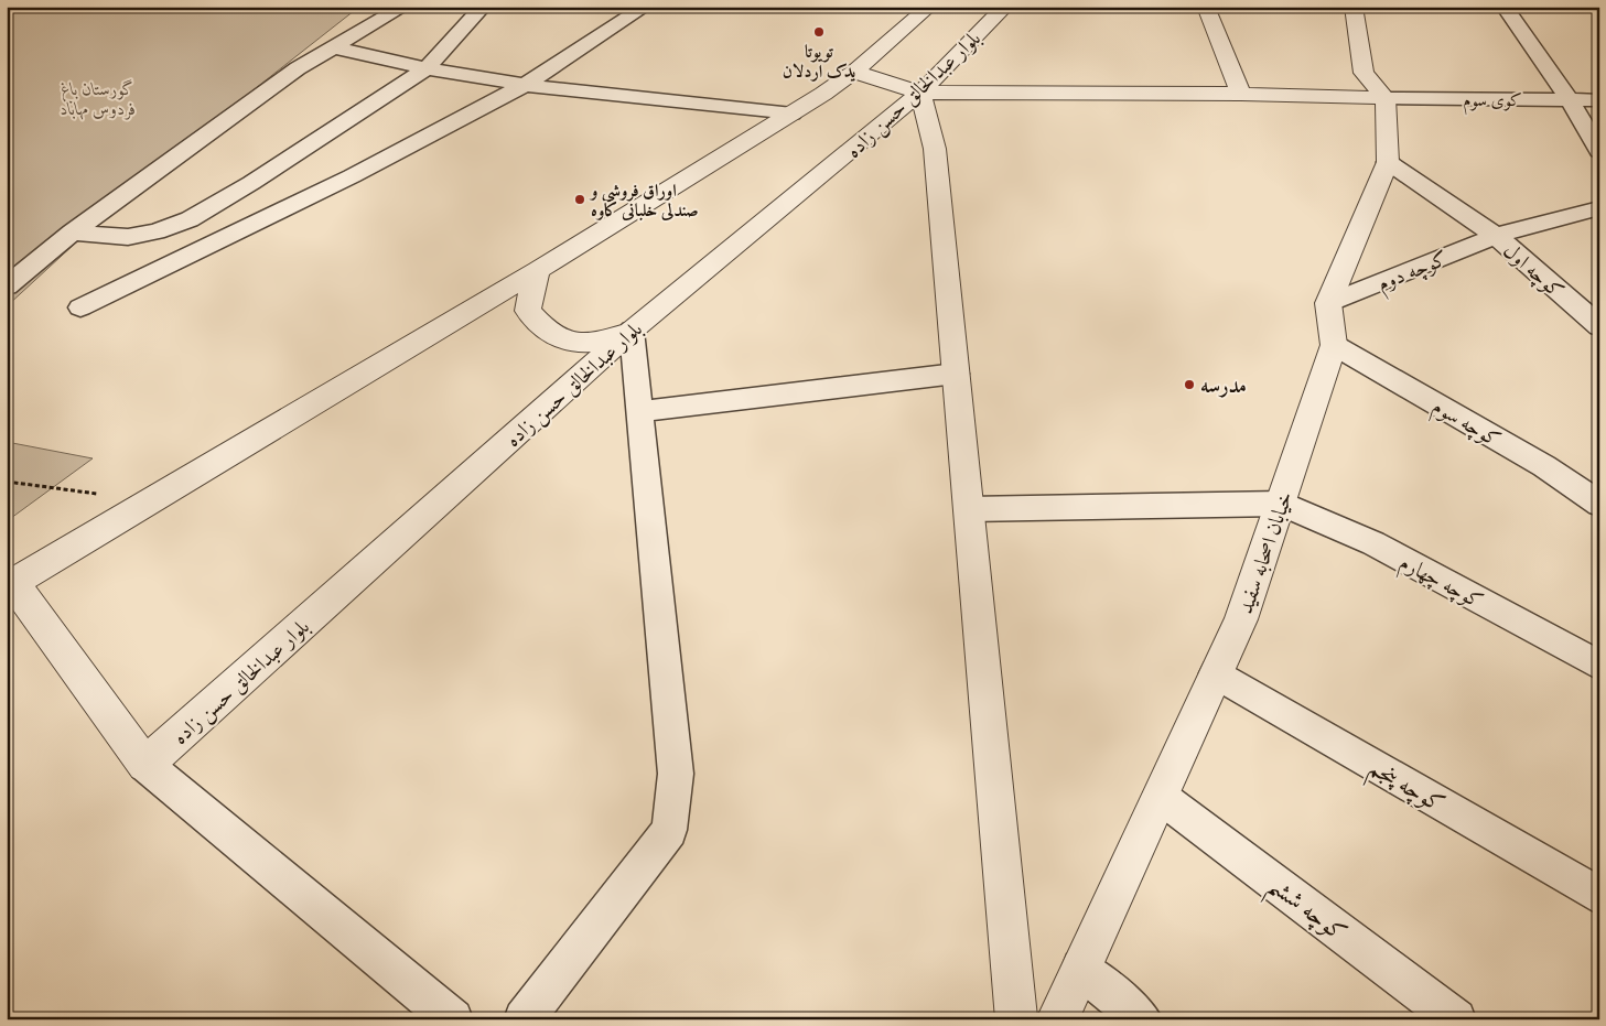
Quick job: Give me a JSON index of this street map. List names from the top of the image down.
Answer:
{
  "streets": {
    "street": [
      "بلوار عبدالخالق حسن زاده",
      "کوی سوم",
      "کوچه دوم",
      "کوچه اول",
      "کوچه سوم",
      "خیابان اصحابه سفید",
      "کوچه چهارم",
      "کوچه پنجم",
      "کوچه ششم"
    ]
  },
  "crossings": [
    ["کوچه دوم", "کوچه اول"],
    ["کوچه دوم", "خیابان اصحابه سفید"],
    ["کوچه سوم", "خیابان اصحابه سفید"],
    ["خیابان اصحابه سفید", "کوچه چهارم"],
    ["خیابان اصحابه سفید", "کوچه پنجم"],
    ["خیابان اصحابه سفید", "کوچه ششم"]
  ],
  "parks": ["گورستان باغ فردوس مهاباد"],
  "places": ["تویوتا یدک اردلان", "اوراق فروشی و صندلی خلبانی کاوه", "مدرسه"]
}
